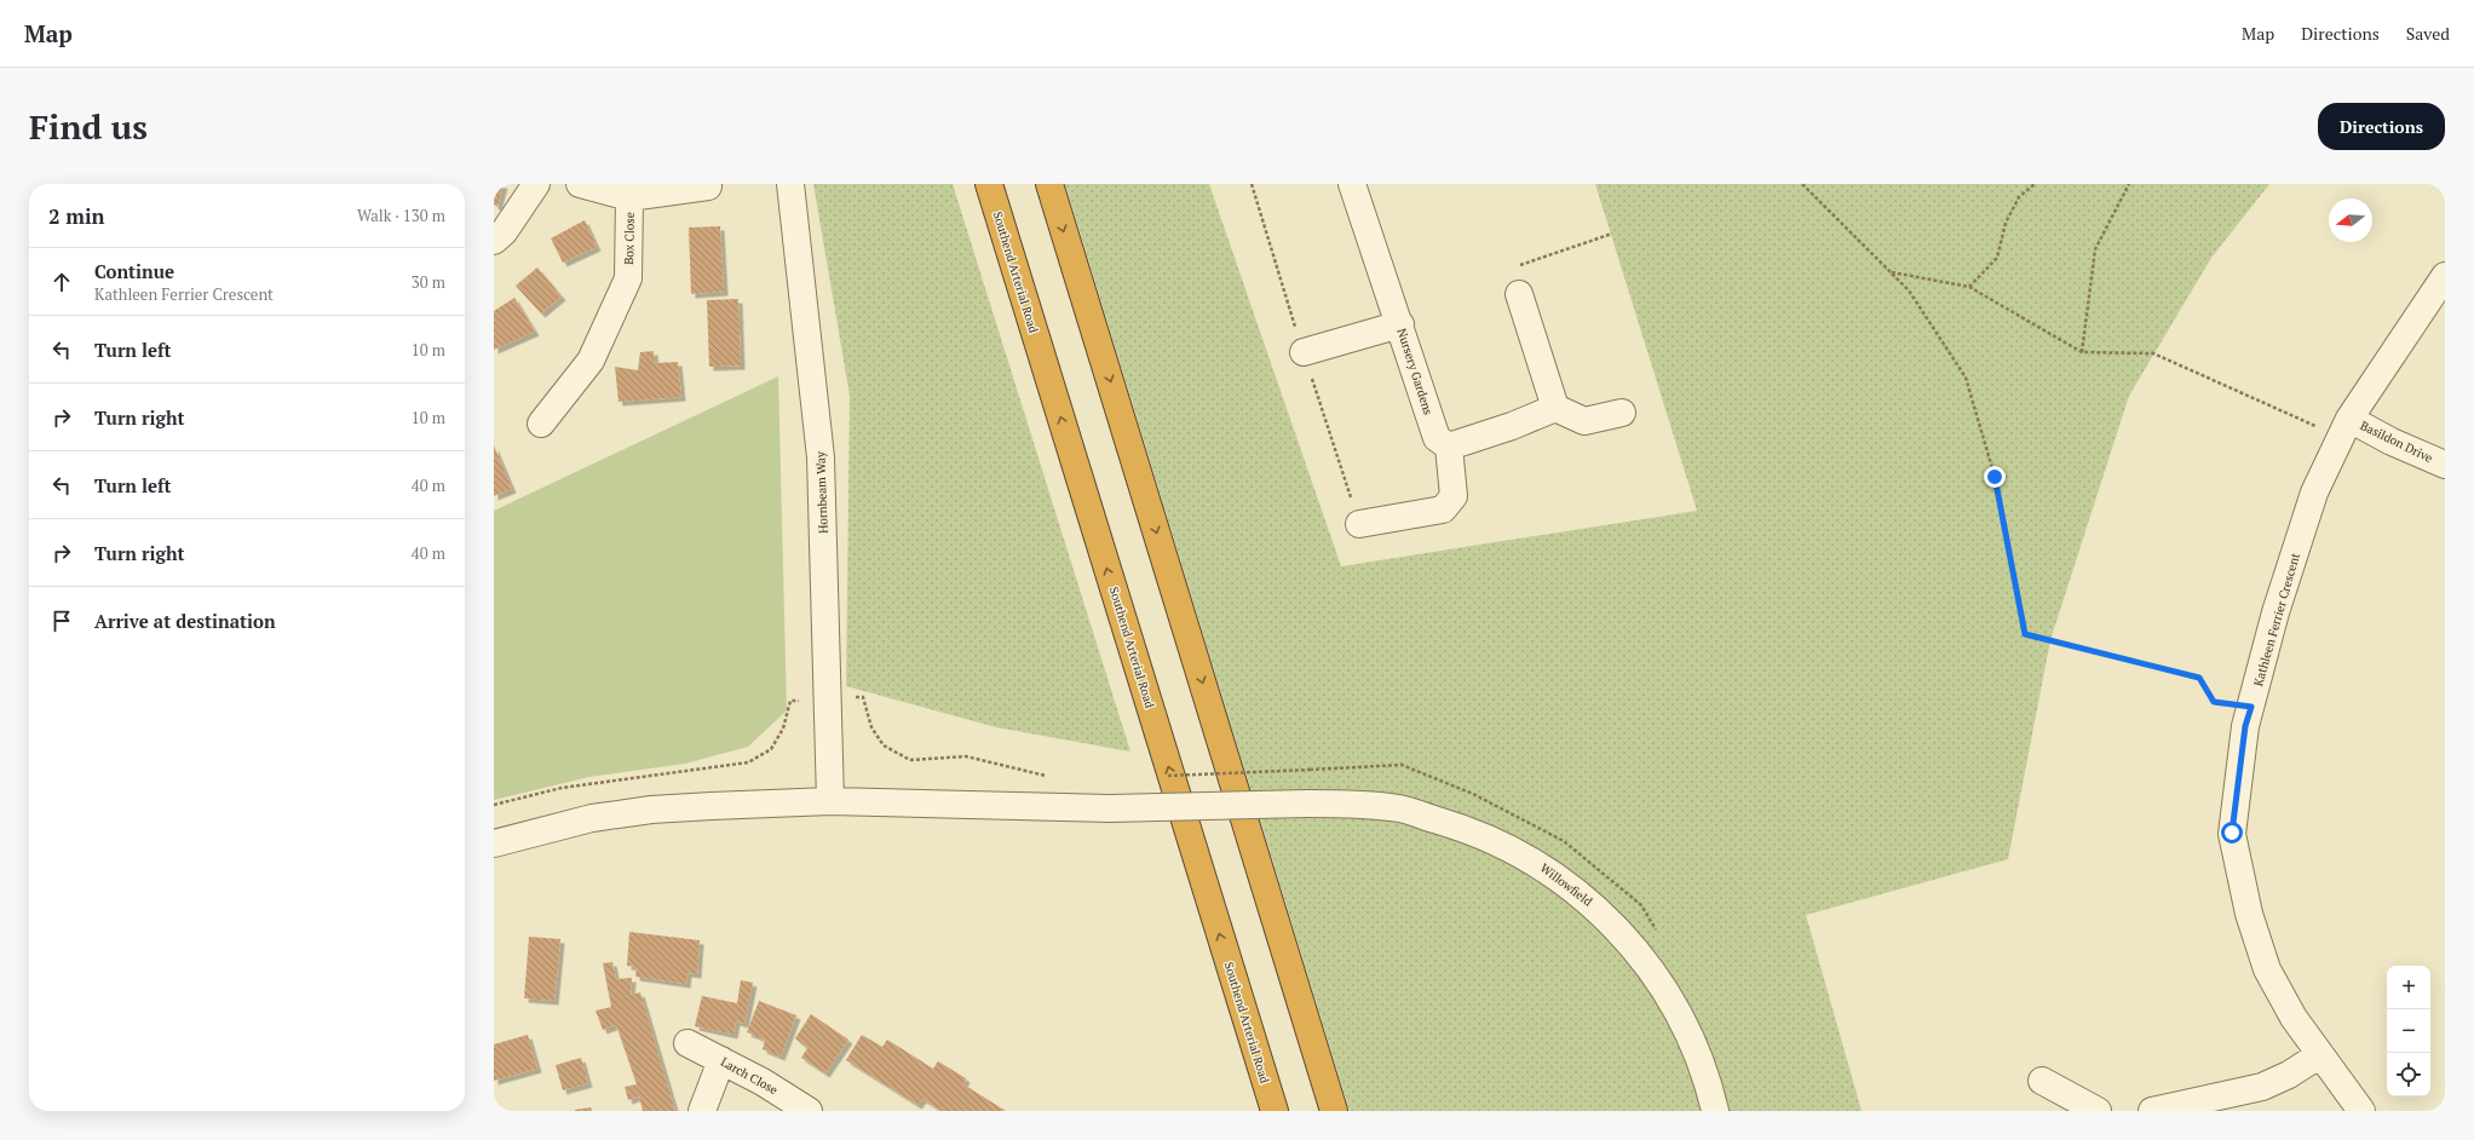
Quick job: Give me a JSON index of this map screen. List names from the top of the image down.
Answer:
{
  "streets": {
    "highway": ["Southend Arterial Road"],
    "street": [
      "Box Close",
      "Nursery Gardens",
      "Basildon Drive",
      "Hornbeam Way",
      "Kathleen Ferrier Crescent",
      "Willowfield",
      "Larch Close"
    ]
  },
  "crossings": [
    ["Basildon Drive", "Kathleen Ferrier Crescent"],
    ["Hornbeam Way", "Willowfield"]
  ],
  "north": "left",
  "page": {
    "header": "Map",
    "nav": ["Map", "Directions", "Saved"],
    "buttons": "Directions",
    "title": "Find us",
    "heading": ["2 min", "Walk · 130 m"],
    "list": [
      ["Continue", "Kathleen Ferrier Crescent", "30 m"],
      ["Turn left", "10 m"],
      ["Turn right", "10 m"],
      ["Turn left", "40 m"],
      ["Turn right", "40 m"],
      "Arrive at destination"
    ],
    "map_buttons": ["+", "−"]
  }
}
